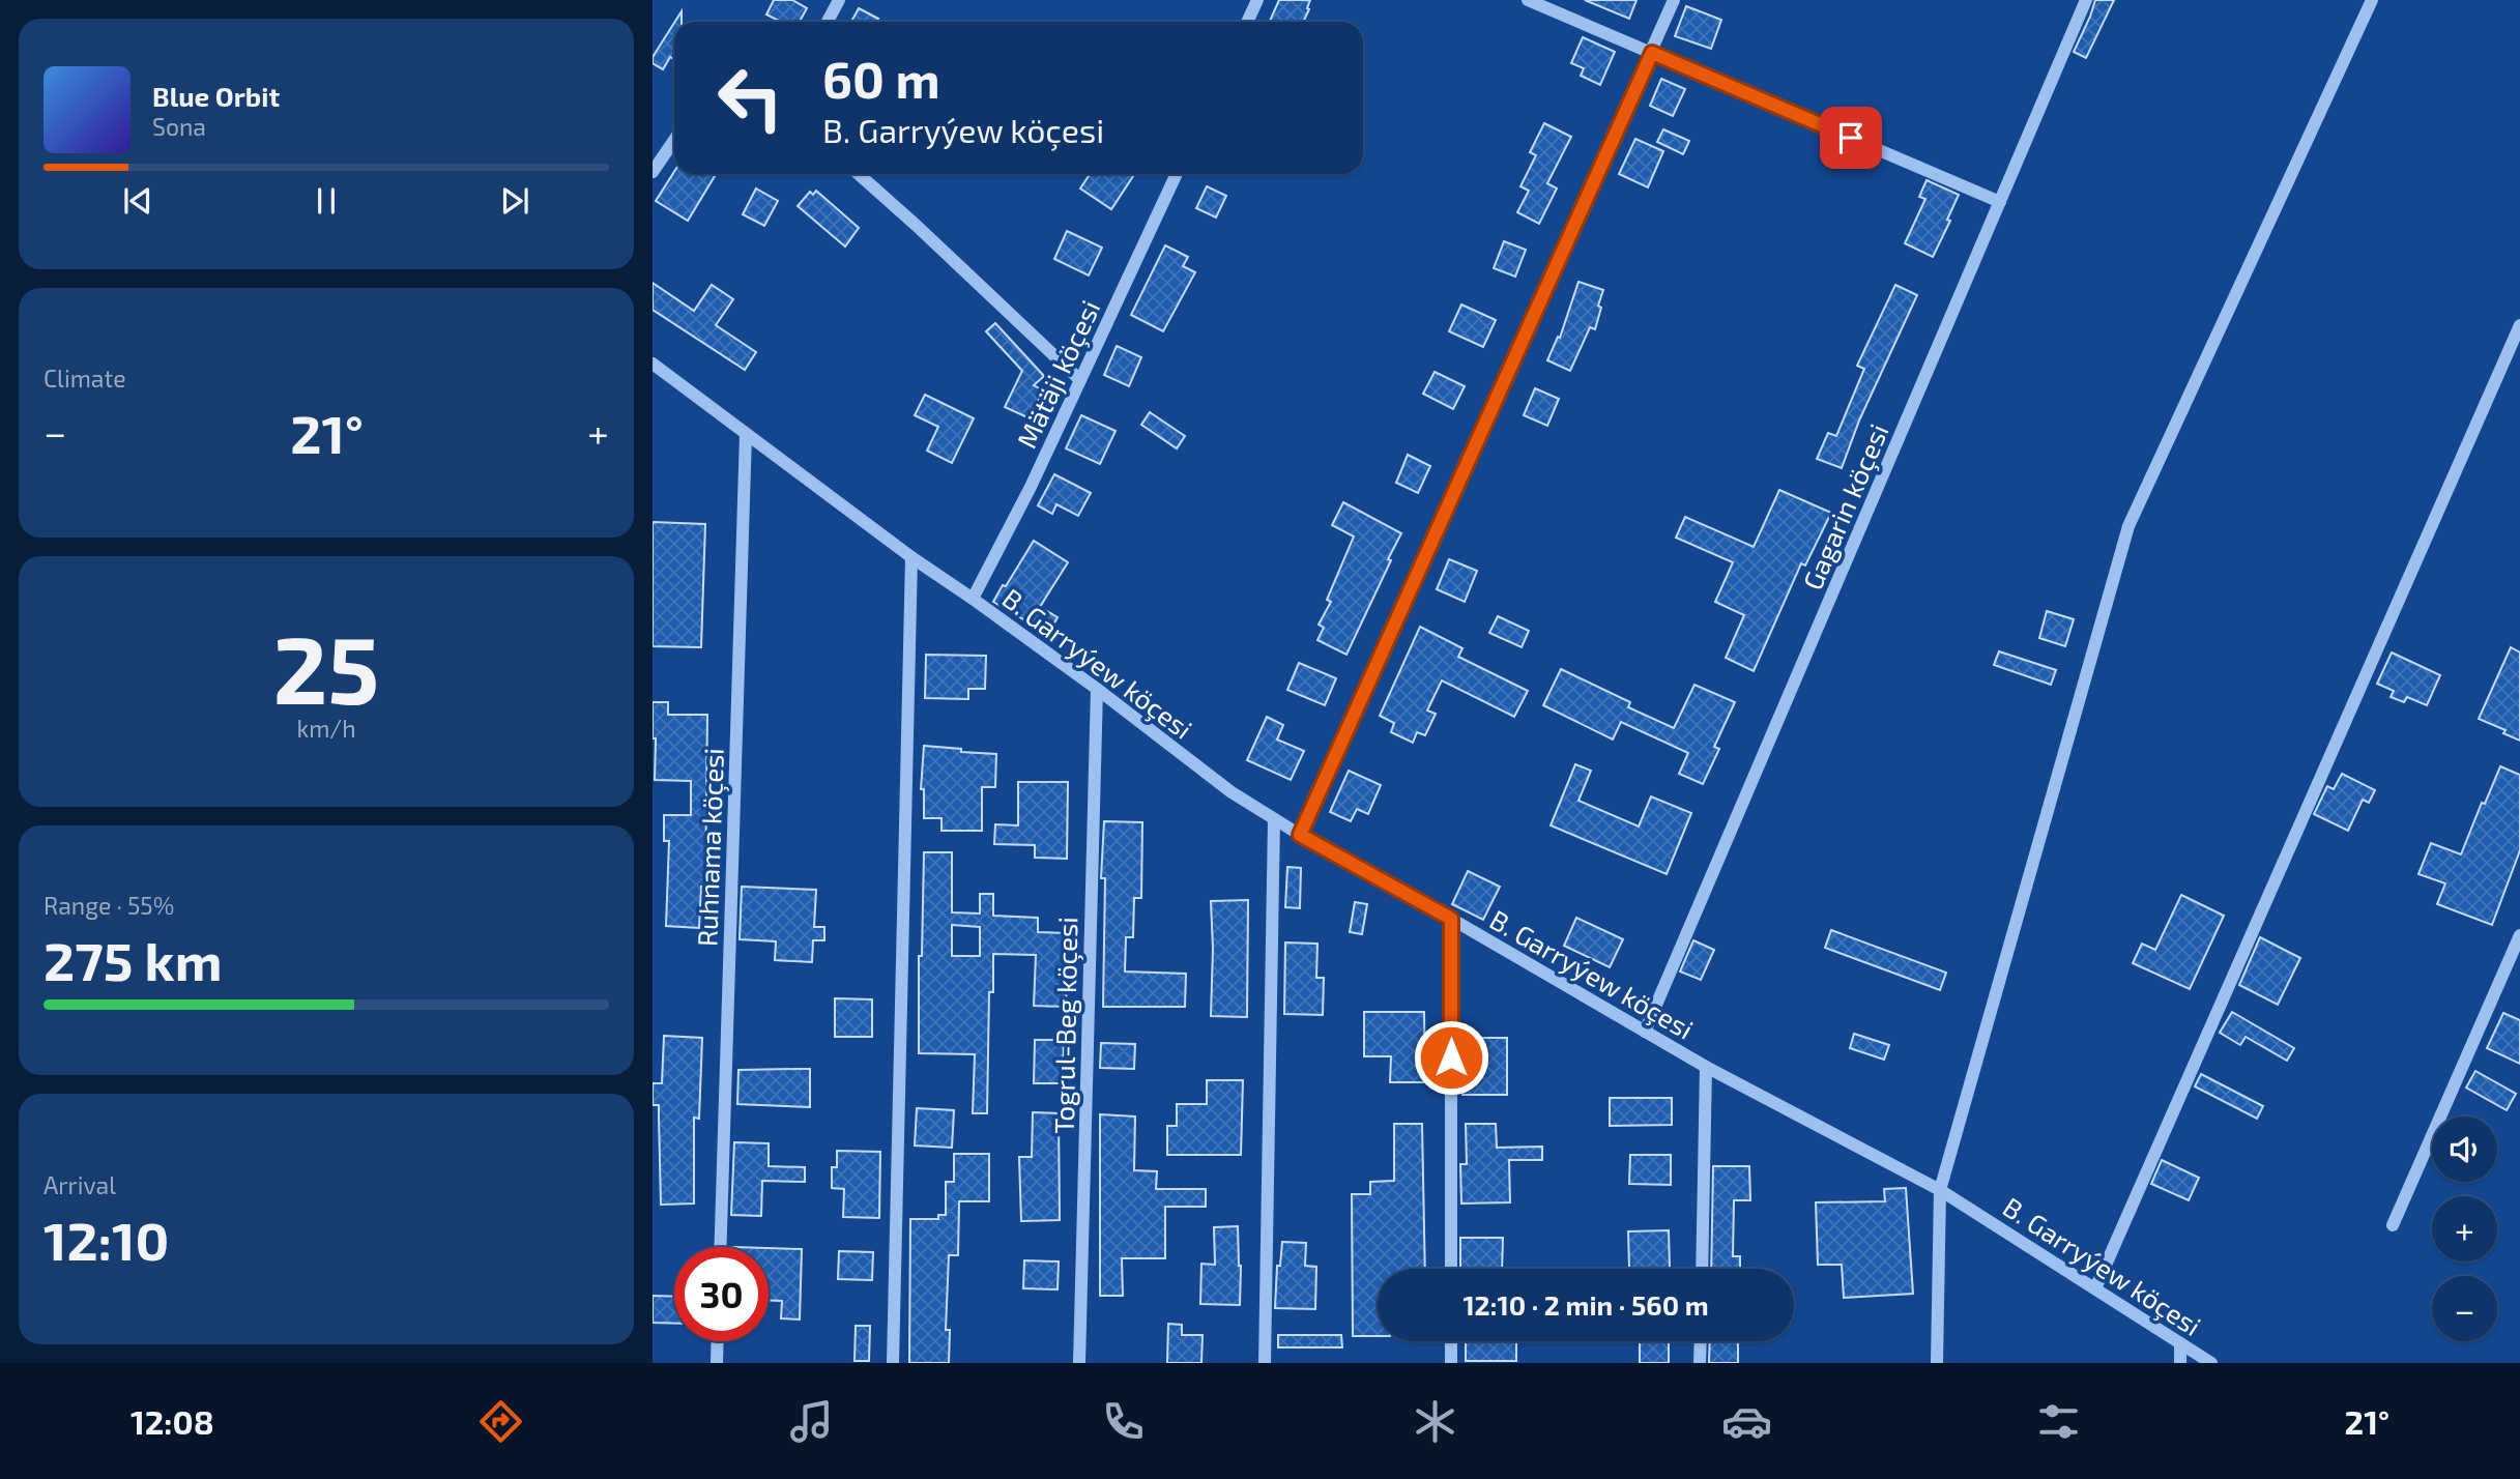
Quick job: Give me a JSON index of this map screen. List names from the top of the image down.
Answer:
{
  "streets": {
    "street": [
      "Mätäji köçesi",
      "Gagarin köçesi",
      "B. Garryýew köçesi",
      "Ruhnama köçesi",
      "Togrul-Beg köçesi"
    ]
  },
  "crossings": [
    ["Mätäji köçesi", "B. Garryýew köçesi"],
    ["Gagarin köçesi", "B. Garryýew köçesi"],
    ["B. Garryýew köçesi", "Ruhnama köçesi"],
    ["B. Garryýew köçesi", "Togrul-Beg köçesi"]
  ],
  "page": {
    "turn": ["60 m", "B. Garryýew köçesi"],
    "song": ["Blue Orbit", "Sona"],
    "tile": [
      "Climate",
      ["25", "km/h"],
      ["Range · 55%", "275 km"],
      ["Arrival", "12:10"]
    ],
    "heat": ["−", "21°", "+"],
    "map_buttons": ["+", "−"],
    "limit": "30",
    "trip": "12:10 · 2 min · 560 m",
    "tabs": ["12:08", "21°"]
  }
}
